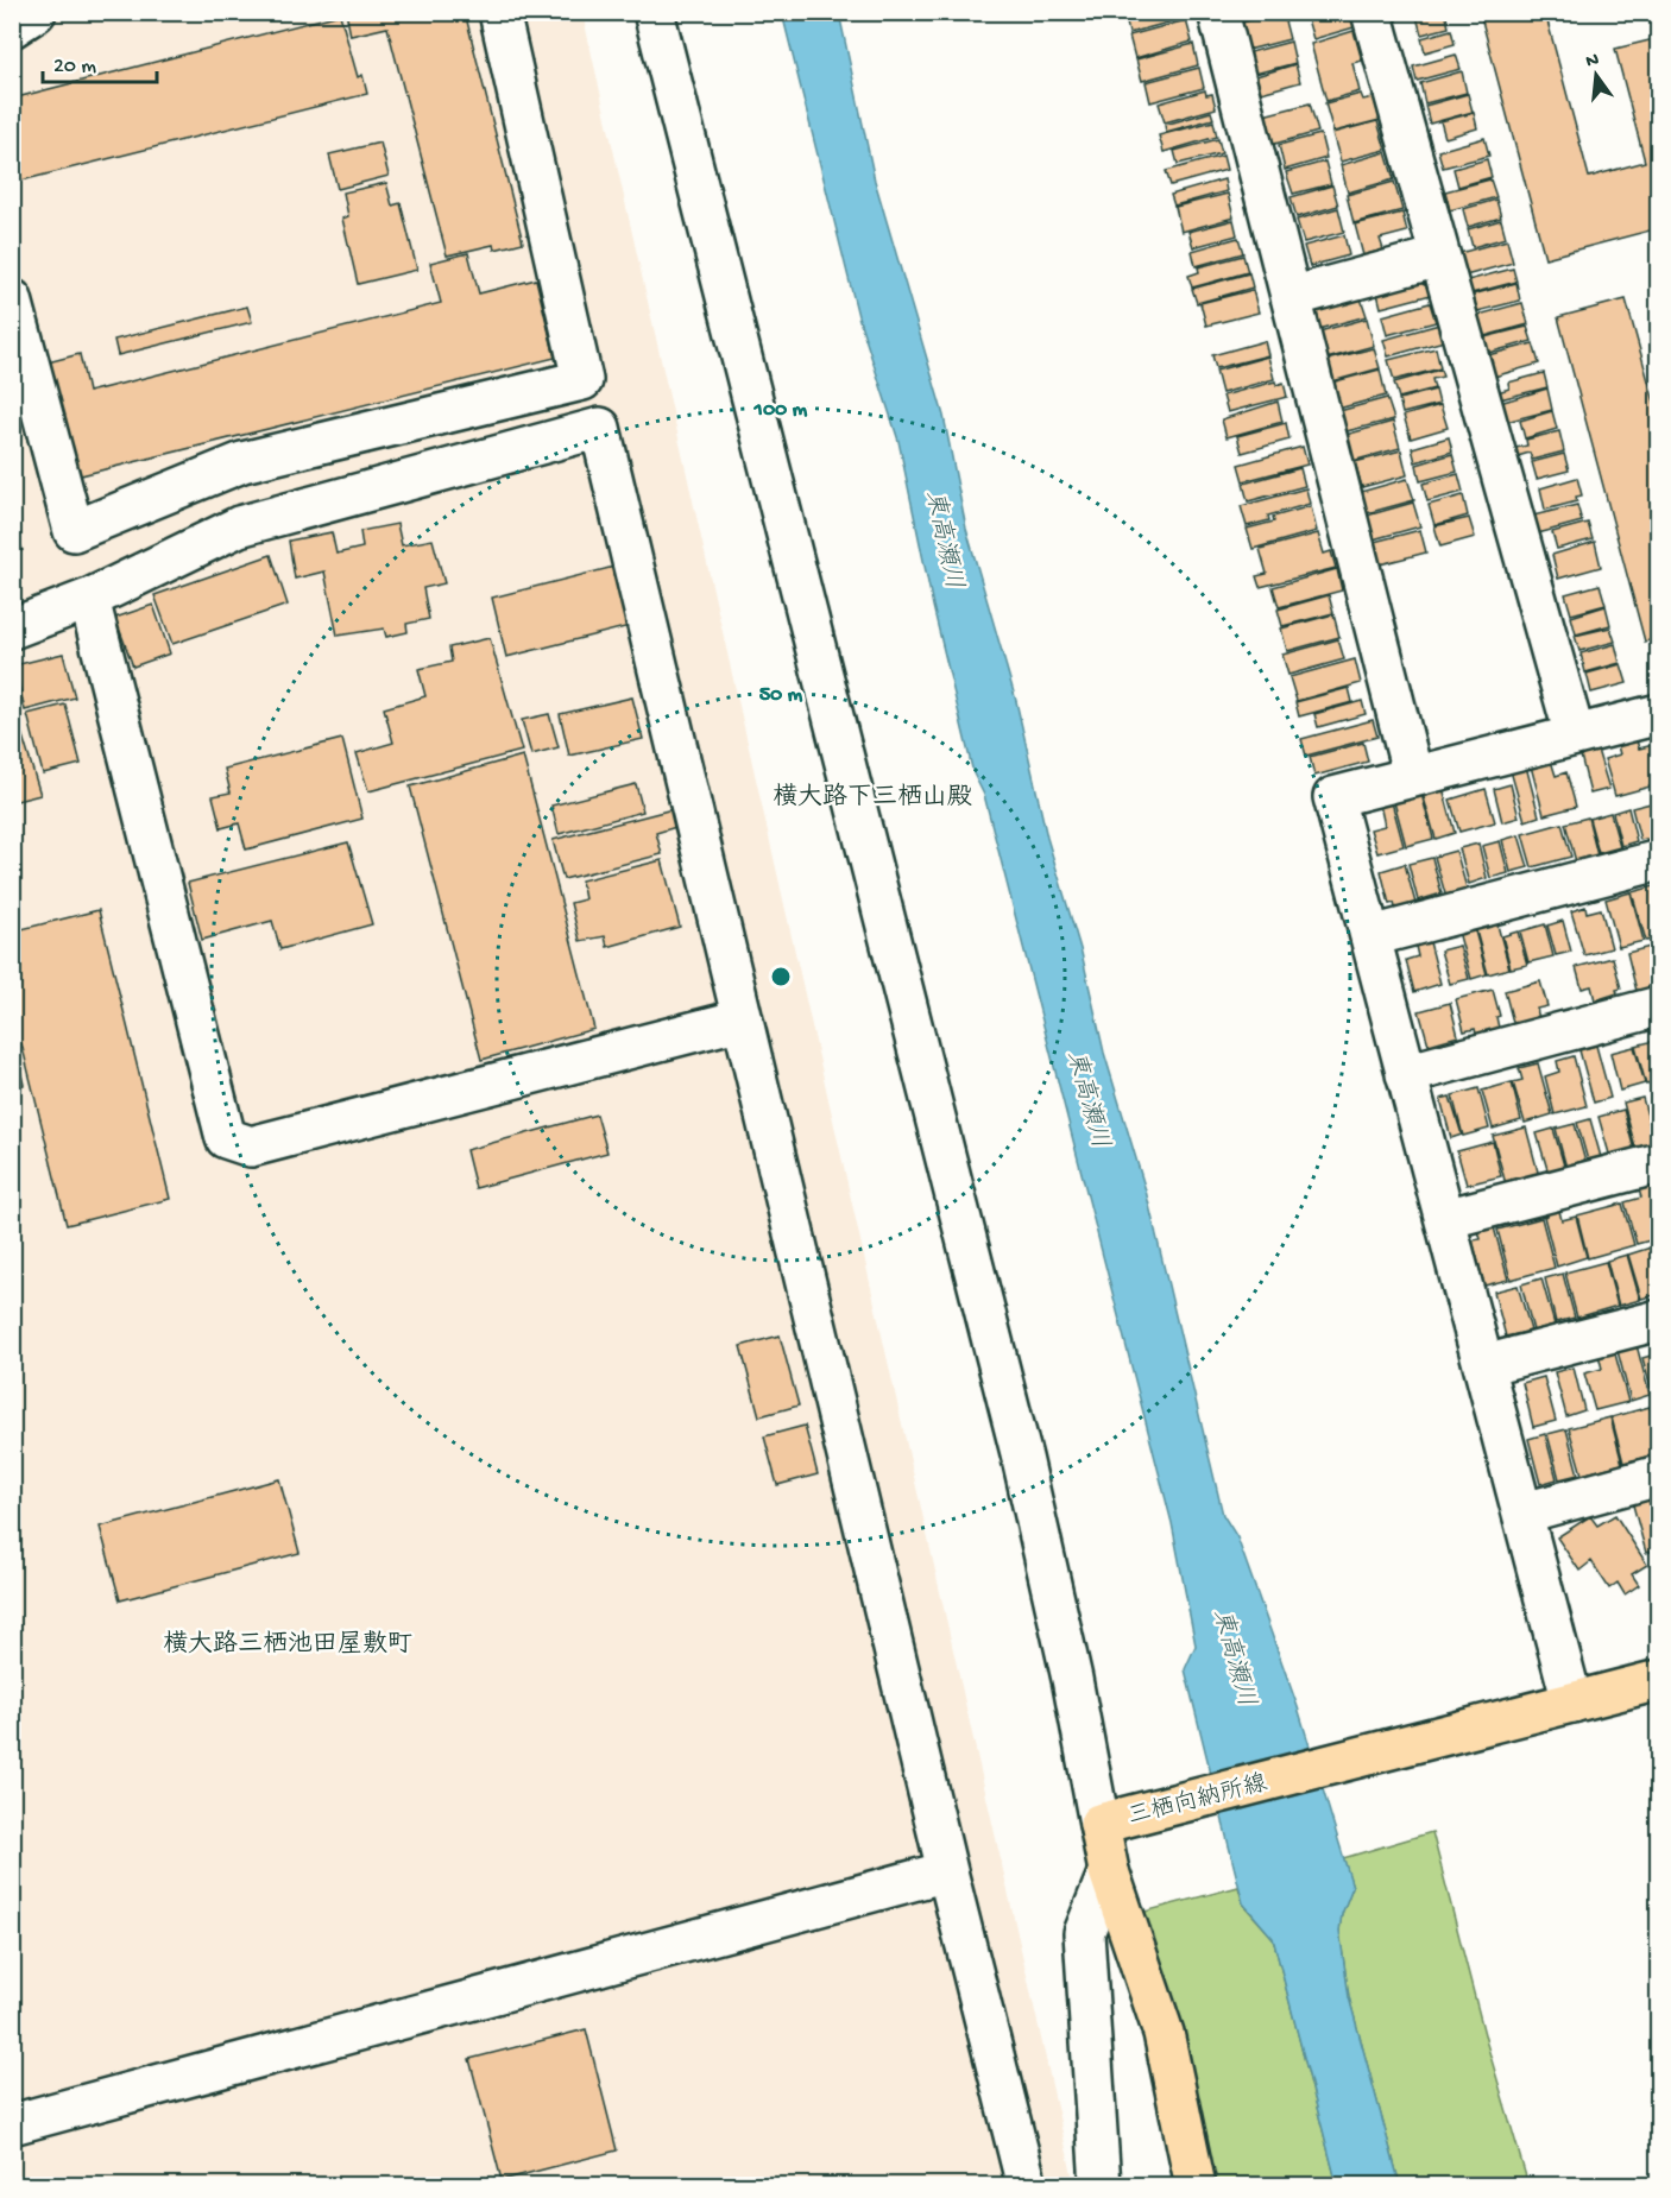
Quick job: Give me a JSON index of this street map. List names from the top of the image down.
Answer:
{
  "streets": {
    "main road": ["三栖向納所線"]
  },
  "districts": ["横大路下三栖山殿", "横大路三栖池田屋敷町"],
  "water": ["東高瀬川"],
  "scale_bar": "20 m",
  "north": "top",
  "rings": ["100 m", "50 m"]
}
